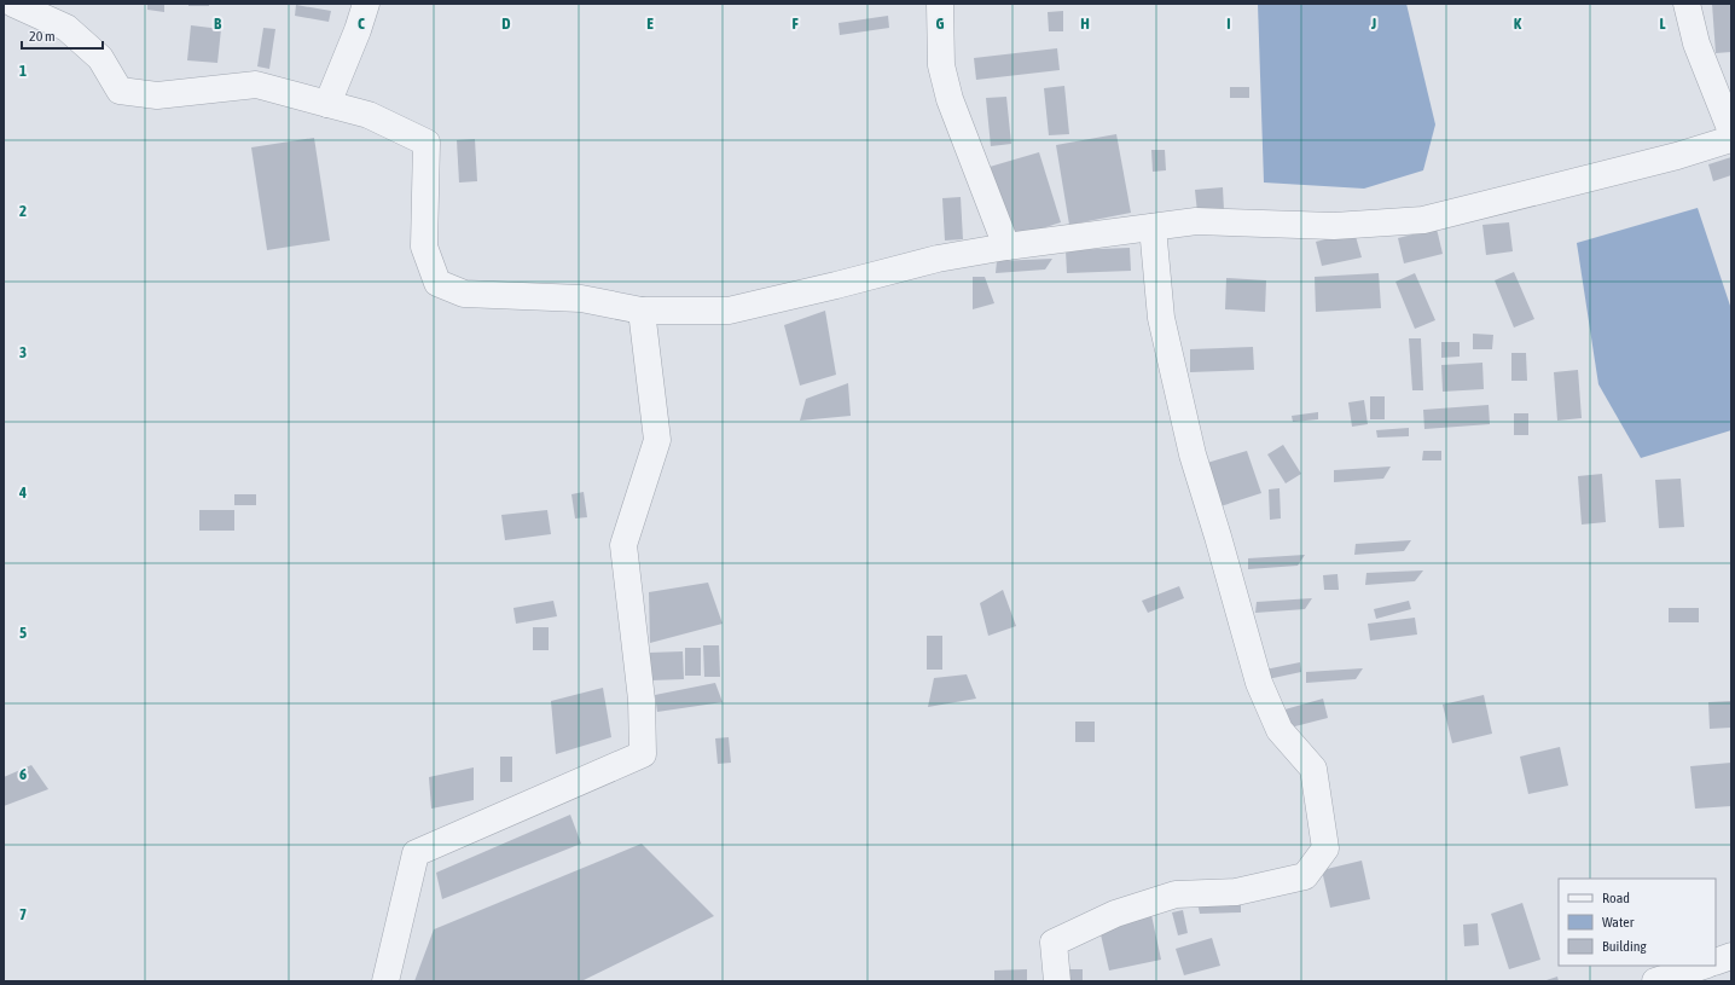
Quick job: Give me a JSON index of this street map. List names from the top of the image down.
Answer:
{
  "legend": ["Road", "Water", "Building"],
  "scale_bar": "20 m",
  "grid": {
    "columns": [
      "B",
      "C",
      "D",
      "E",
      "F",
      "G",
      "H",
      "I",
      "J",
      "K",
      "L"
    ],
    "rows": [
      "1",
      "2",
      "3",
      "4",
      "5",
      "6",
      "7"
    ]
  }
}
